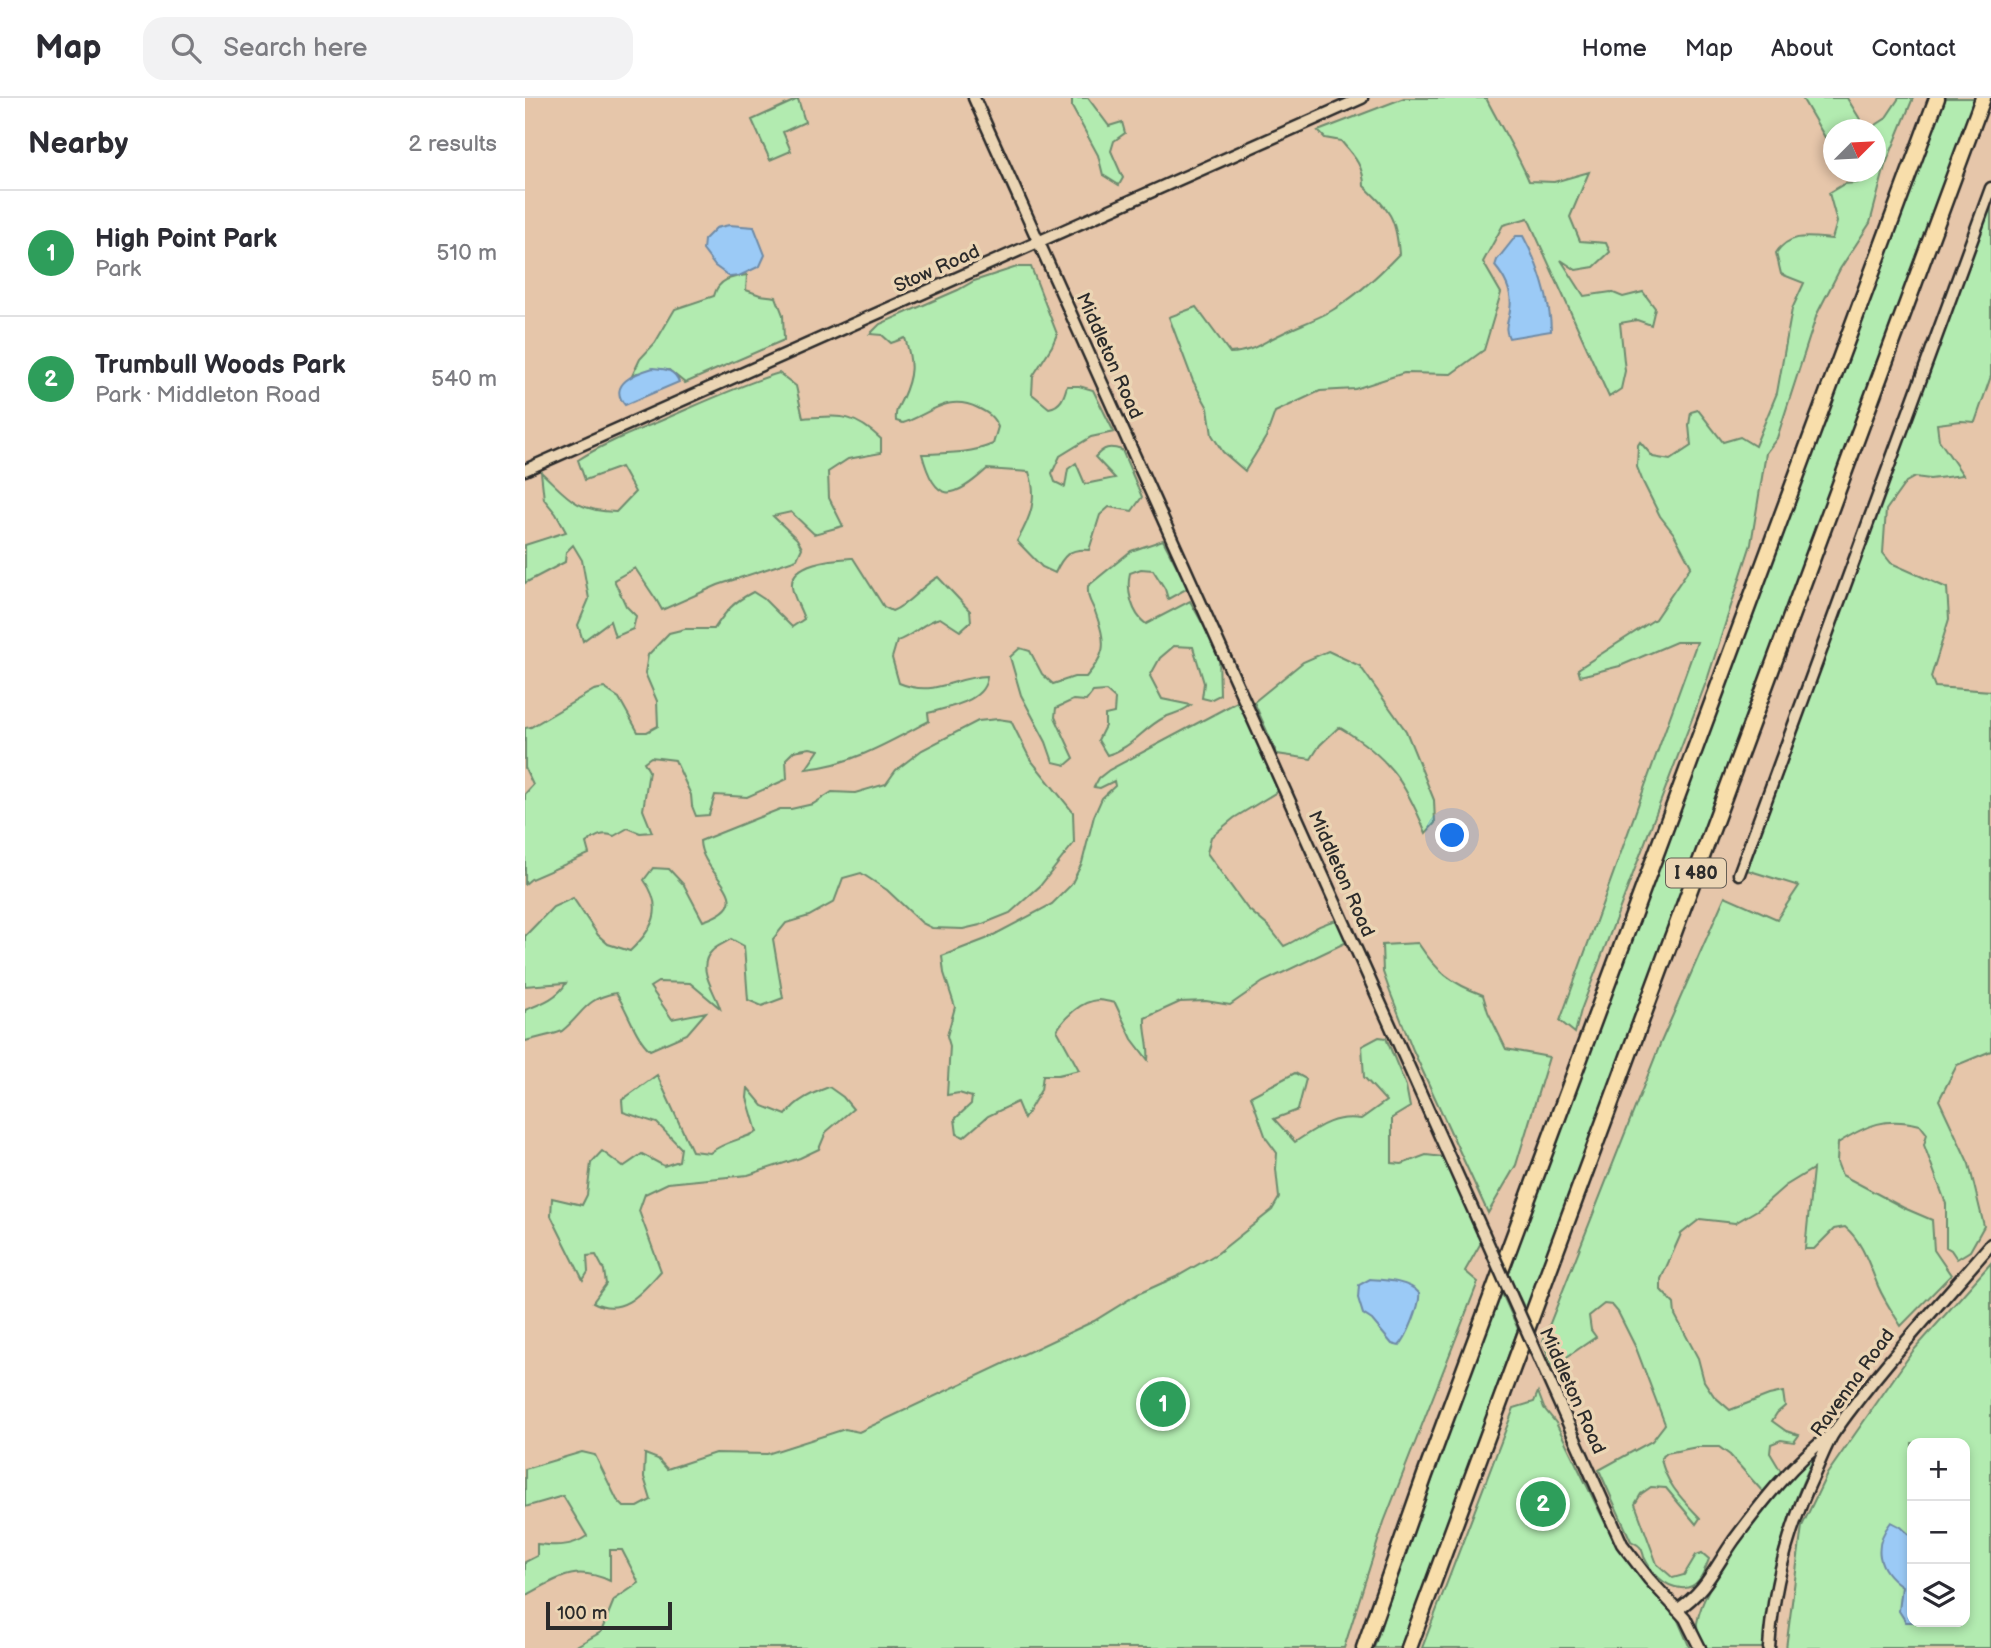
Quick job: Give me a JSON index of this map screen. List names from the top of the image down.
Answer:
{
  "streets": {
    "highway": ["I 480"],
    "street": ["Stow Road", "Middleton Road", "Ravenna Road"]
  },
  "crossings": [
    ["Stow Road", "Middleton Road"]
  ],
  "scale_bar": "100 m",
  "north": "top right",
  "page": {
    "header": "Map",
    "search": "Search here",
    "nav": [
      "Home",
      "Map",
      "About",
      "Contact"
    ],
    "heading": ["Nearby", "2 results"],
    "list": [
      {
        "mark": "1",
        "name": "High Point Park",
        "note": "Park",
        "value": "510 m"
      },
      {
        "mark": "2",
        "name": "Trumbull Woods Park",
        "note": "Park · Middleton Road",
        "value": "540 m"
      }
    ],
    "pins": ["1", "2"],
    "map_buttons": ["+", "−"],
    "scale": "100 m"
  }
}
